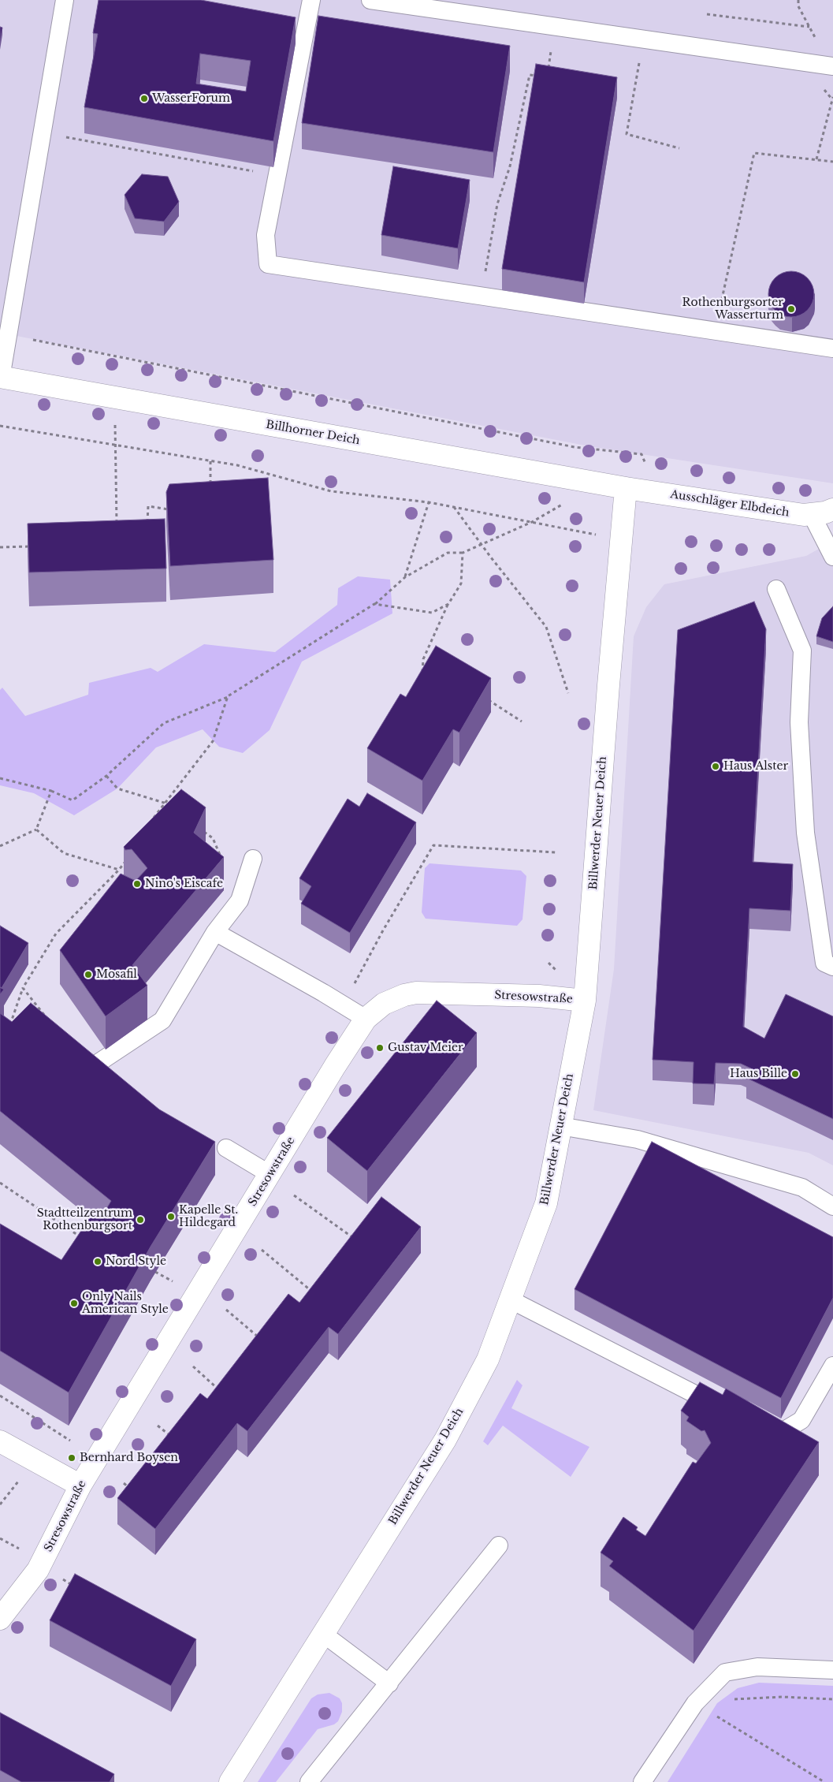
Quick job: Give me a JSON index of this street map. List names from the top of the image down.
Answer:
{
  "streets": {
    "street": [
      "Billhorner Deich",
      "Ausschläger Elbdeich",
      "Billwerder Neuer Deich",
      "Stresowstraße"
    ]
  },
  "crossings": [
    ["Billhorner Deich", "Ausschläger Elbdeich"],
    ["Billhorner Deich", "Billwerder Neuer Deich"],
    ["Ausschläger Elbdeich", "Billwerder Neuer Deich"],
    ["Billwerder Neuer Deich", "Stresowstraße"]
  ],
  "places": [
    "WasserForum",
    "Rothenburgsorter Wasserturm",
    "Haus Alster",
    "Nino's Eiscafe",
    "Mosafil",
    "Gustav Meier",
    "Haus Bille",
    "Kapelle St. Hildegard",
    "Stadtteilzentrum Rothenburgsort",
    "Nord Style",
    "Only Nails American Style",
    "Bernhard Boysen"
  ]
}
